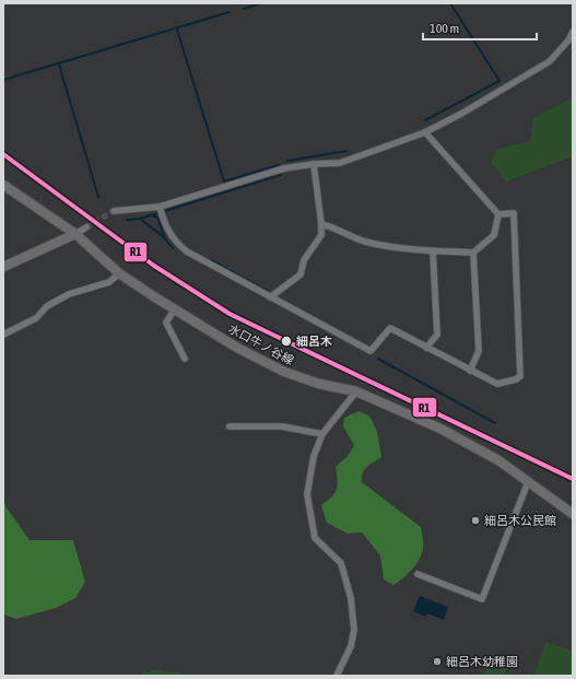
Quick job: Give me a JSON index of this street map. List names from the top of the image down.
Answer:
{
  "streets": {
    "main road": ["水口牛ノ谷線"]
  },
  "places": ["細呂木", "細呂木公民館", "細呂木幼稚園"],
  "lines": ["transit line R1"],
  "scale_bar": "100 m"
}
